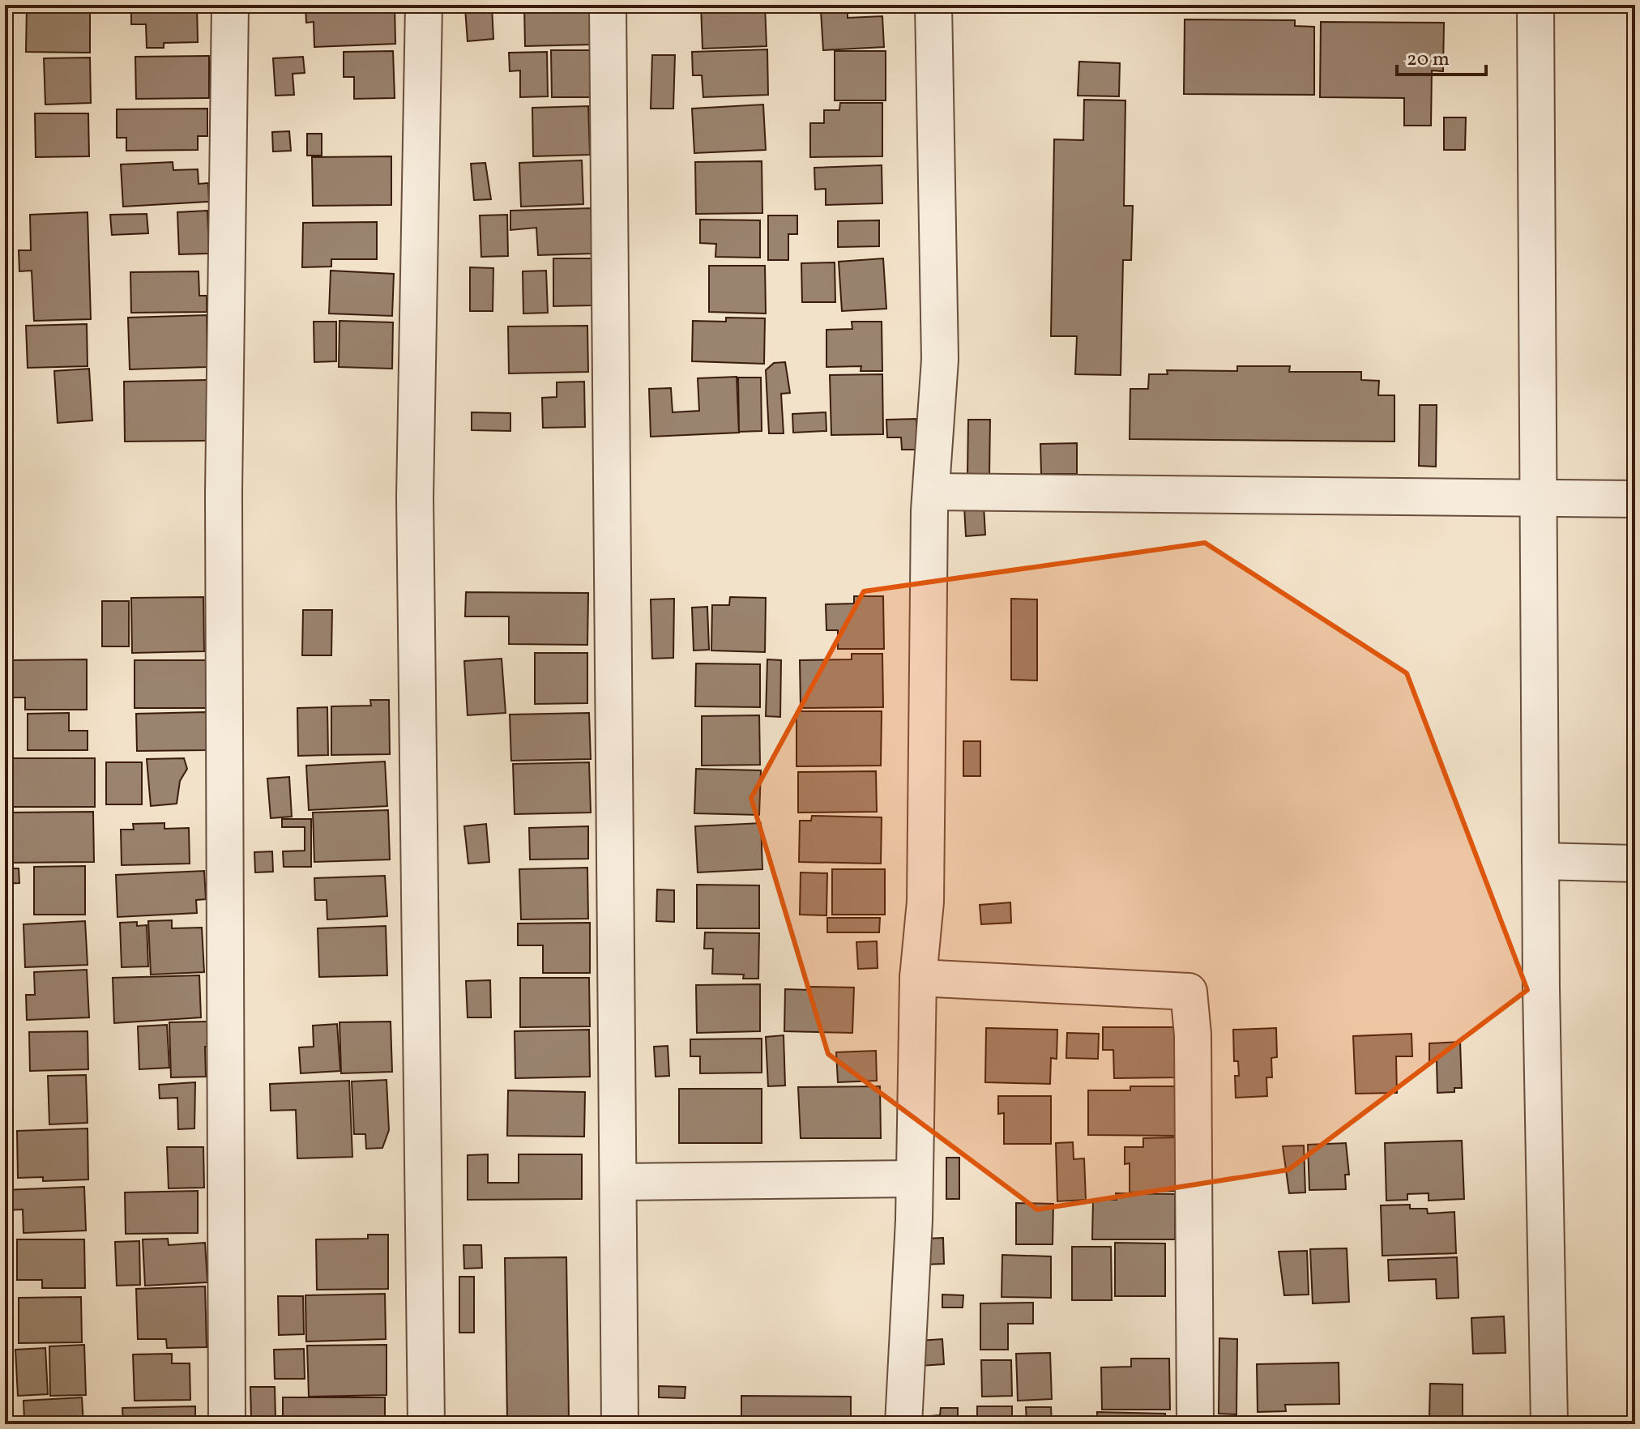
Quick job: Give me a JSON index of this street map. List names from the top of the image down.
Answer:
{
  "scale_bar": "20 m"
}
